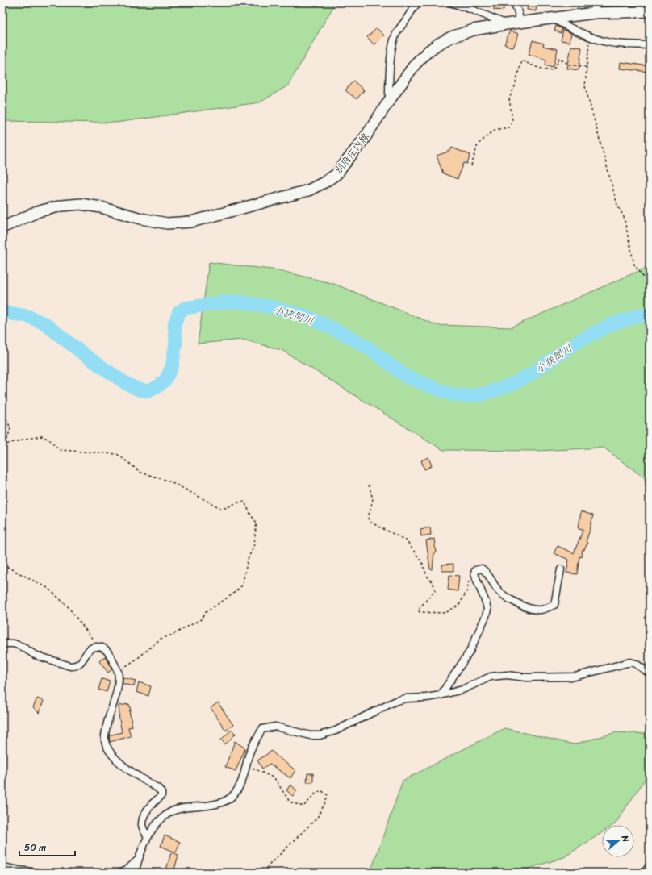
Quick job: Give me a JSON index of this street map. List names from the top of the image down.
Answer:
{
  "streets": {
    "main road": ["別府庄内線"]
  },
  "water": ["小狭間川"],
  "scale_bar": "50 m",
  "north": "right"
}
